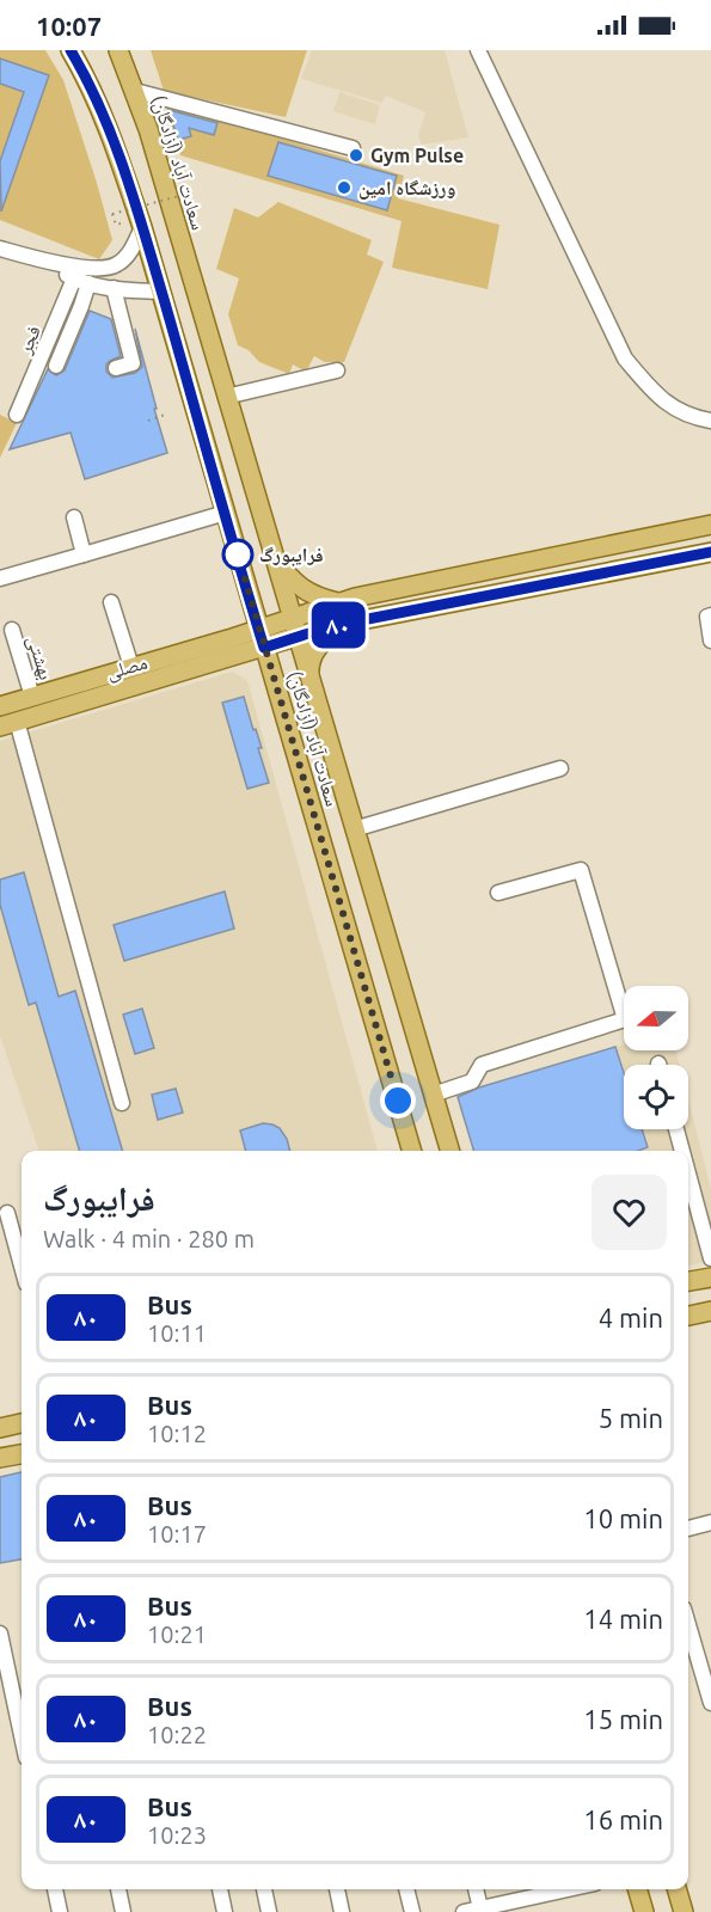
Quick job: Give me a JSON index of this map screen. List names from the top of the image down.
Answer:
{
  "streets": {
    "main road": ["سعادت آباد (آزادگان)", "مصلی"],
    "street": ["فجر", "بهشتی"]
  },
  "crossings": [
    ["سعادت آباد (آزادگان)", "مصلی"],
    ["بهشتی", "مصلی"]
  ],
  "places": ["Gym Pulse", "ورزشگاه امین", "فرایبورگ"],
  "lines": ["bus line ۸۰"],
  "north": "left",
  "page": {
    "status": "10:07",
    "on_map": "۸۰",
    "heading": ["فرایبورگ", "Walk · 4 min · 280 m"],
    "list": [
      {
        "mark": "۸۰",
        "name": "Bus",
        "note": "10:11",
        "value": "4 min"
      },
      {
        "mark": "۸۰",
        "name": "Bus",
        "note": "10:12",
        "value": "5 min"
      },
      {
        "mark": "۸۰",
        "name": "Bus",
        "note": "10:17",
        "value": "10 min"
      },
      {
        "mark": "۸۰",
        "name": "Bus",
        "note": "10:21",
        "value": "14 min"
      },
      {
        "mark": "۸۰",
        "name": "Bus",
        "note": "10:22",
        "value": "15 min"
      },
      {
        "mark": "۸۰",
        "name": "Bus",
        "note": "10:23",
        "value": "16 min"
      }
    ]
  }
}
